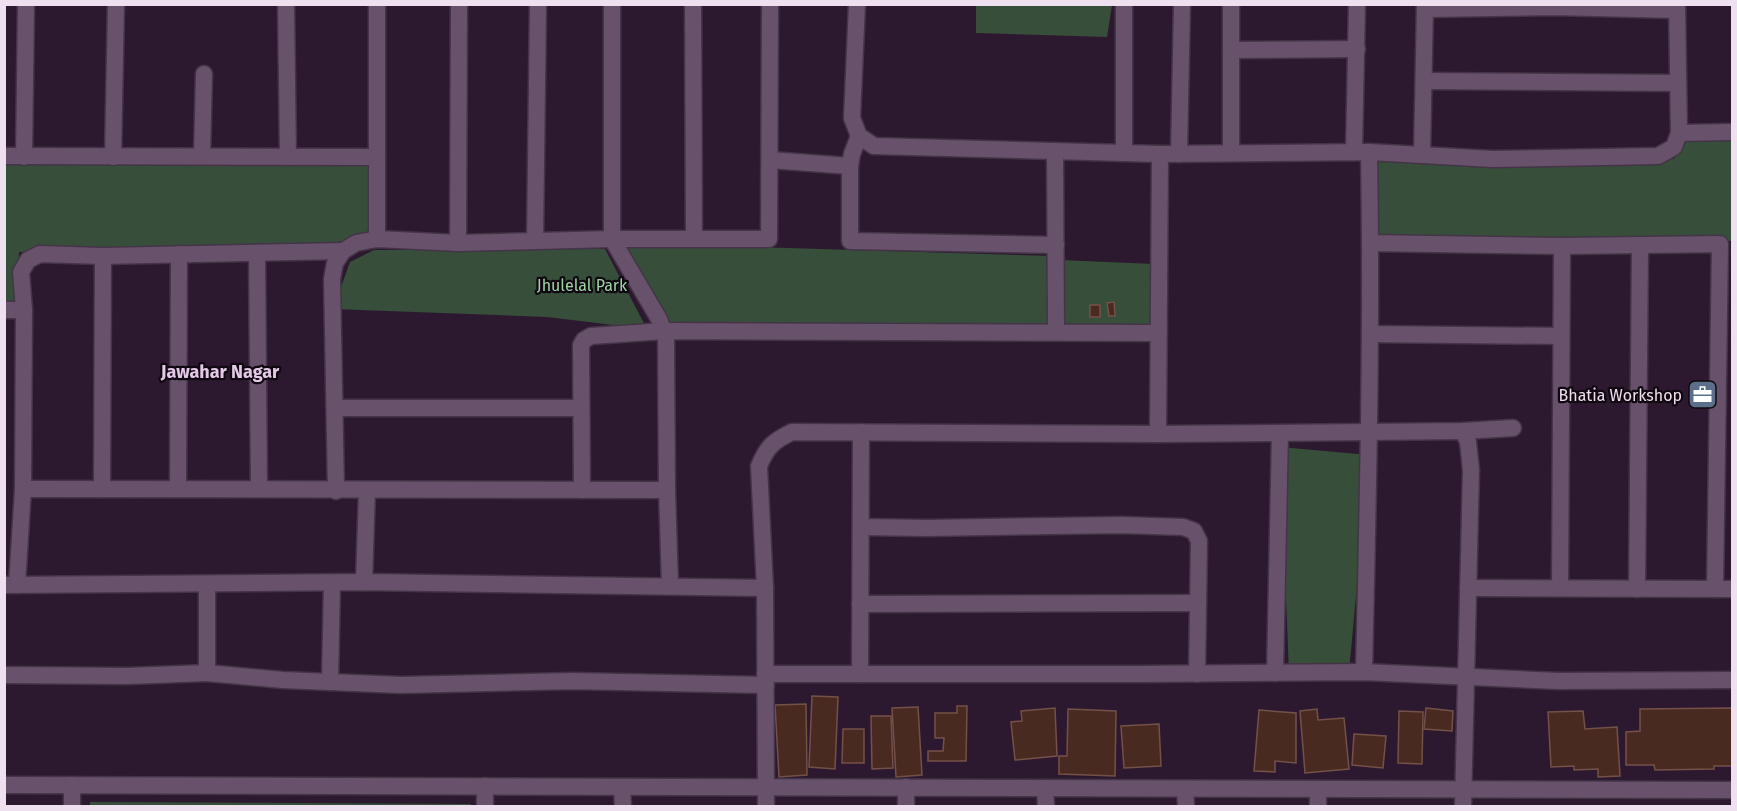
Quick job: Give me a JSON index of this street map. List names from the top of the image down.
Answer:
{
  "districts": ["Jawahar Nagar"],
  "parks": ["Jhulelal Park"],
  "places": {
    "office": ["Bhatia Workshop"]
  }
}
